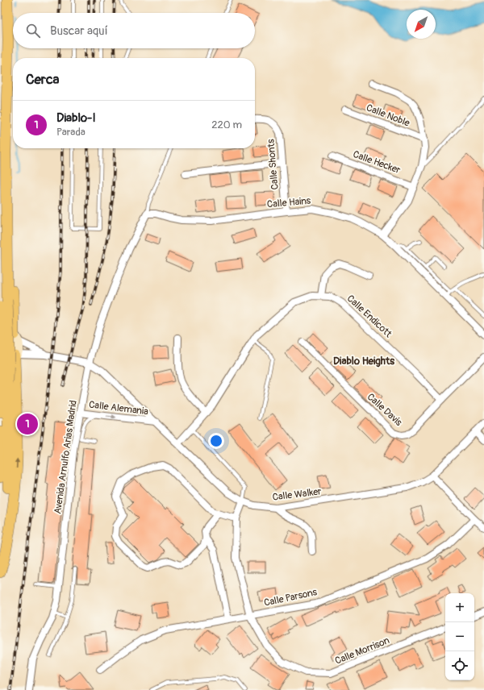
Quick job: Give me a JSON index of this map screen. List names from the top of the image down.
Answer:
{
  "streets": {
    "street": [
      "Calle Noble",
      "Calle Hecker",
      "Calle Shonts",
      "Calle Hains",
      "Calle Endicott",
      "Calle Alemania",
      "Calle Davis",
      "Avenida Arnulfo Arias Madrid",
      "Calle Walker",
      "Calle Parsons",
      "Calle Morrison"
    ]
  },
  "crossings": [
    ["Calle Shonts", "Calle Hains"],
    ["Calle Hains", "Avenida Arnulfo Arias Madrid"],
    ["Calle Endicott", "Calle Davis"],
    ["Calle Endicott", "Calle Walker"],
    ["Calle Alemania", "Avenida Arnulfo Arias Madrid"],
    ["Calle Alemania", "Calle Walker"],
    ["Avenida Arnulfo Arias Madrid", "Calle Walker"],
    ["Calle Walker", "Calle Morrison"],
    ["Calle Parsons", "Calle Morrison"]
  ],
  "one_way": ["Calle Alemania"],
  "districts": ["Diablo Heights"],
  "north": "bottom left",
  "page": {
    "search": "Buscar aquí",
    "heading": "Cerca",
    "list": [
      {
        "mark": "1",
        "name": "Diablo-I",
        "note": "Parada",
        "value": "220 m"
      }
    ],
    "pins": "1",
    "map_buttons": ["+", "−"]
  }
}
